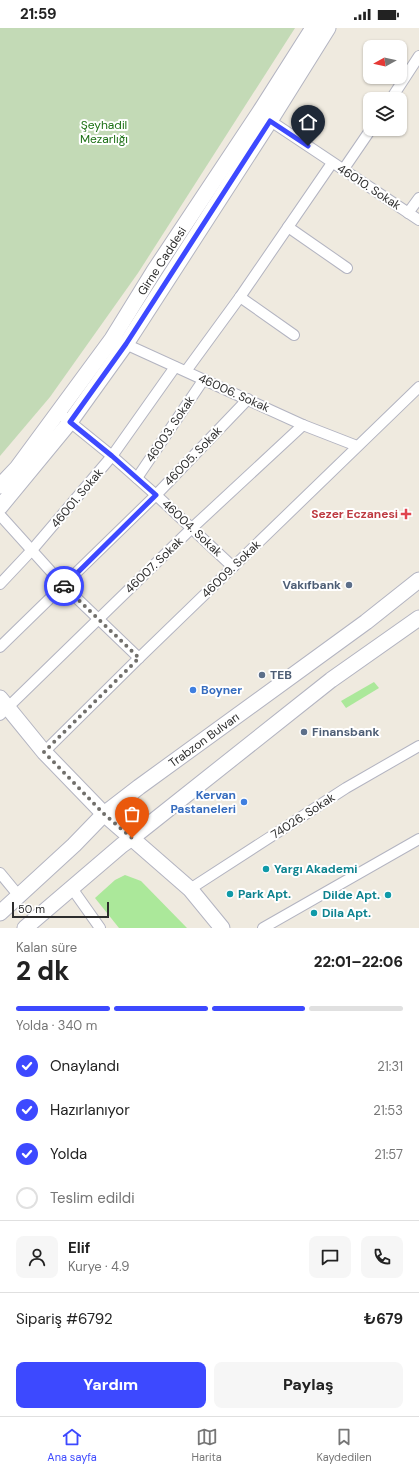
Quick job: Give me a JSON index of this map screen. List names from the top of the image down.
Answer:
{
  "streets": {
    "main road": ["Girne Caddesi", "Trabzon Bulvarı"],
    "street": [
      "46010. Sokak",
      "46006. Sokak",
      "46003. Sokak",
      "46005. Sokak",
      "46001. Sokak",
      "46004. Sokak",
      "46007. Sokak",
      "46009. Sokak",
      "74026. Sokak"
    ]
  },
  "crossings": [
    ["46010. Sokak", "Girne Caddesi"],
    ["Girne Caddesi", "46006. Sokak"],
    ["Girne Caddesi", "46004. Sokak"],
    ["46006. Sokak", "46003. Sokak"],
    ["46006. Sokak", "46005. Sokak"],
    ["46006. Sokak", "46001. Sokak"],
    ["46006. Sokak", "46007. Sokak"],
    ["46006. Sokak", "46009. Sokak"],
    ["46003. Sokak", "46004. Sokak"],
    ["46005. Sokak", "46004. Sokak"],
    ["46001. Sokak", "46004. Sokak"],
    ["46004. Sokak", "46007. Sokak"],
    ["46004. Sokak", "46009. Sokak"]
  ],
  "parks": ["Şeyhadil Mezarlığı"],
  "places": {
    "health": ["Sezer Eczanesi"],
    "other": [
      "Vakıfbank",
      "TEB",
      "Boyner",
      "Finansbank",
      "Kervan Pastaneleri",
      "Yargı Akademi",
      "Park Apt.",
      "Dilde Apt.",
      "Dila Apt."
    ]
  },
  "scale_bar": "50 m",
  "north": "left",
  "page": {
    "status": "21:59",
    "scale": "50 m",
    "heading": ["2 dk", "Kalan süre", "22:01–22:06"],
    "panel": [
      "Elif",
      "Kurye · 4.9",
      "Sipariş #6792",
      "₺679"
    ],
    "bar": "Yolda · 340 m",
    "list": [
      ["Onaylandı", "21:31"],
      ["Hazırlanıyor", "21:53"],
      ["Yolda", "21:57"],
      "Teslim edildi"
    ],
    "buttons": ["Yardım", "Paylaş"],
    "tabs": ["Ana sayfa", "Harita", "Kaydedilen"]
  }
}
